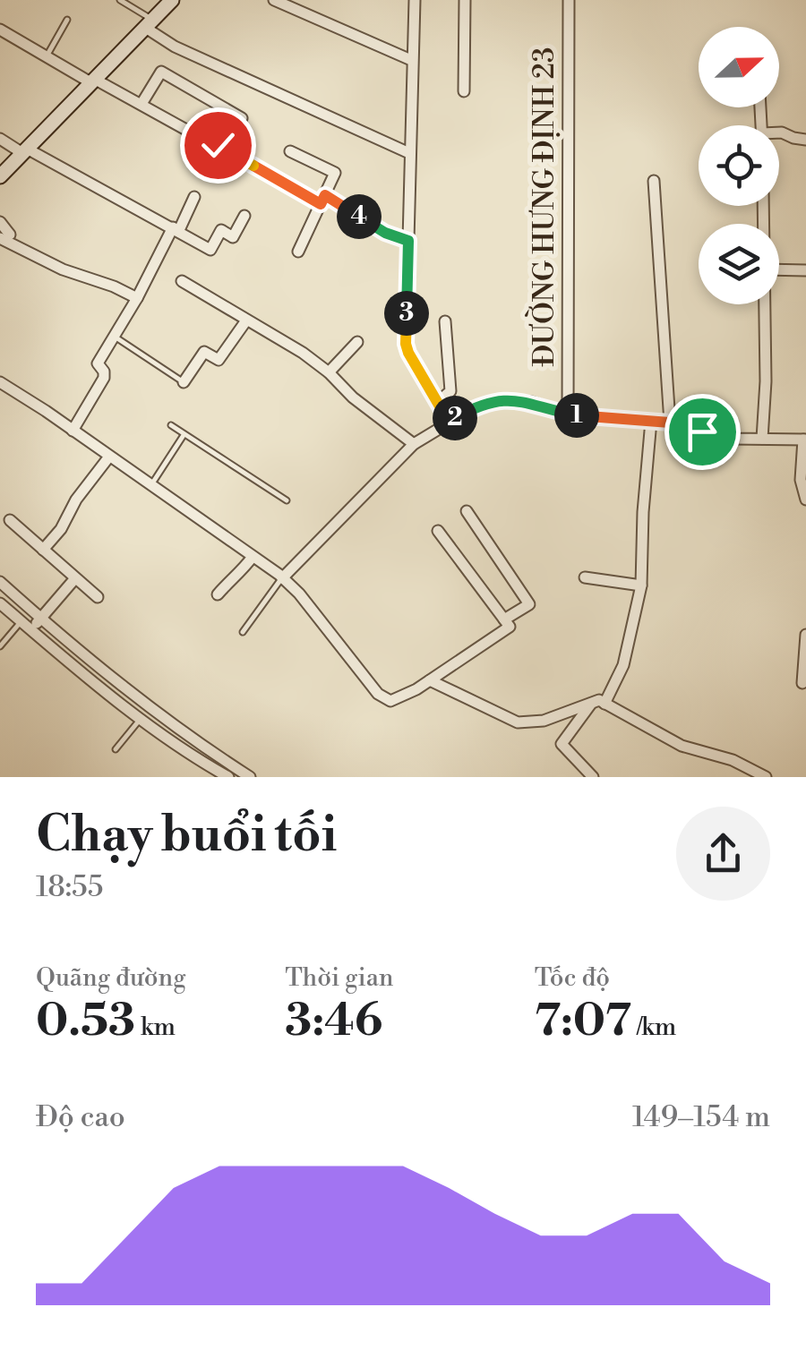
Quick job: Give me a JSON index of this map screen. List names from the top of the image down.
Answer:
{
  "streets": {
    "street": ["ĐƯỜNG HƯNG ĐỊNH 23"]
  },
  "north": "right",
  "page": {
    "pins": [
      "4",
      "3",
      "1",
      "2"
    ],
    "heading": ["Chạy buổi tối", "18:55"],
    "stats": [
      ["Quãng đường", "0.53 km"],
      ["Thời gian", "3:46"],
      ["Tốc độ", "7:07 /km"]
    ],
    "chart": ["Độ cao", "149–154 m"]
  }
}
